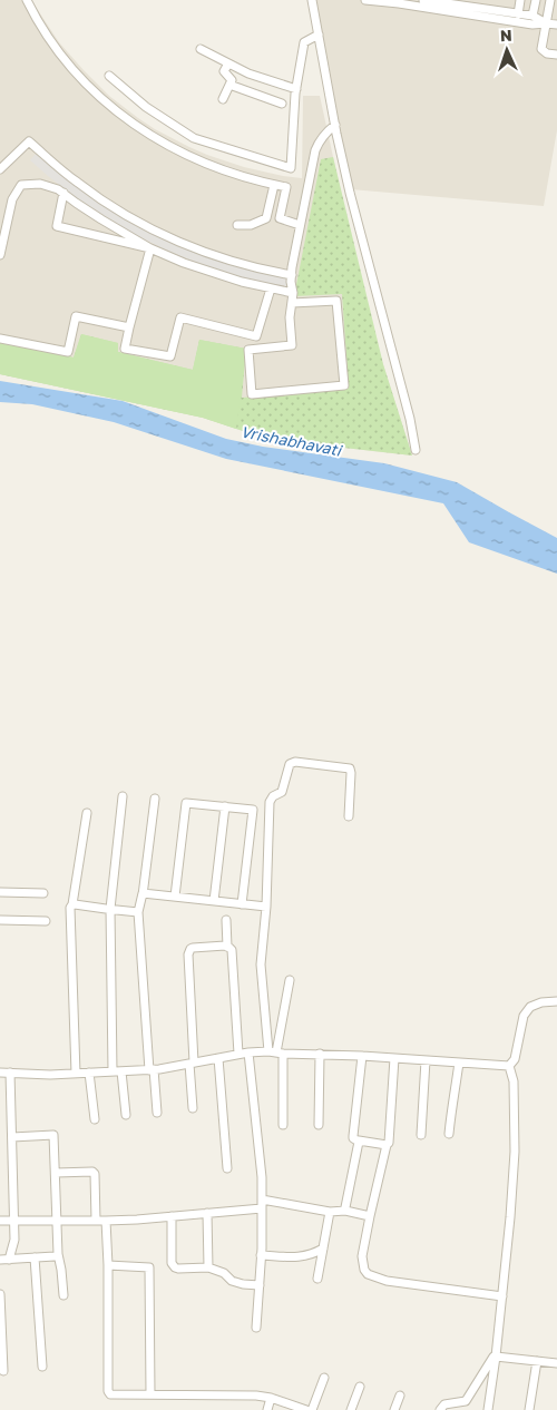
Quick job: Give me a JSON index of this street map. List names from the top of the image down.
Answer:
{
  "water": ["Vrishabhavati"],
  "north": "top"
}
